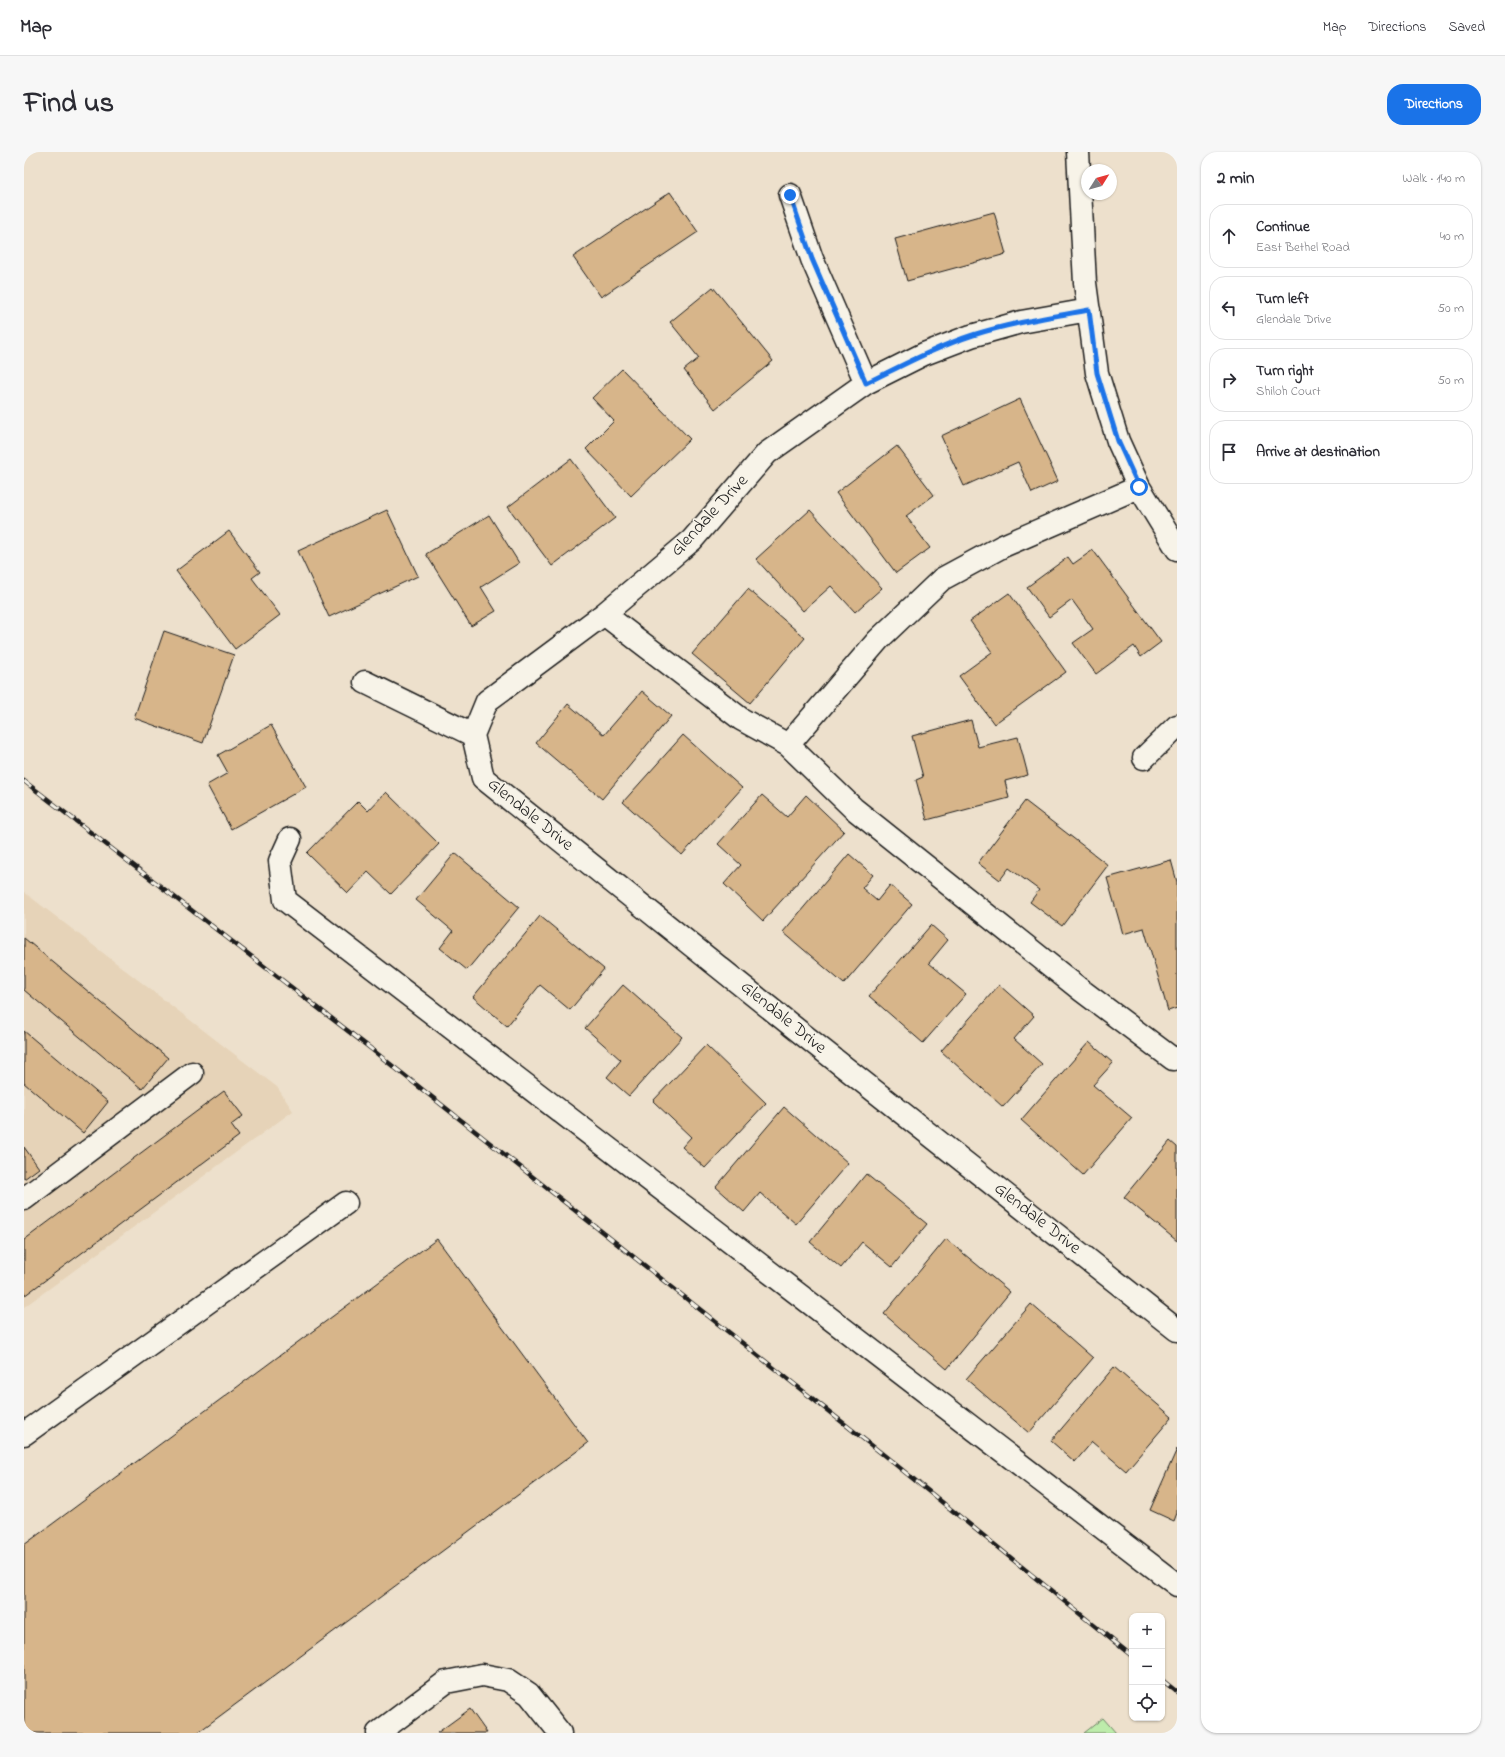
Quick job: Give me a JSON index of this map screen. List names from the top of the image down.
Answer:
{
  "streets": {
    "street": ["Glendale Drive"]
  },
  "north": "top right",
  "page": {
    "header": "Map",
    "nav": ["Map", "Directions", "Saved"],
    "title": "Find us",
    "buttons": "Directions",
    "heading": ["2 min", "Walk · 140 m"],
    "list": [
      ["Continue", "East Bethel Road", "40 m"],
      ["Turn left", "Glendale Drive", "50 m"],
      ["Turn right", "Shiloh Court", "50 m"],
      "Arrive at destination"
    ],
    "map_buttons": ["+", "−"]
  }
}
